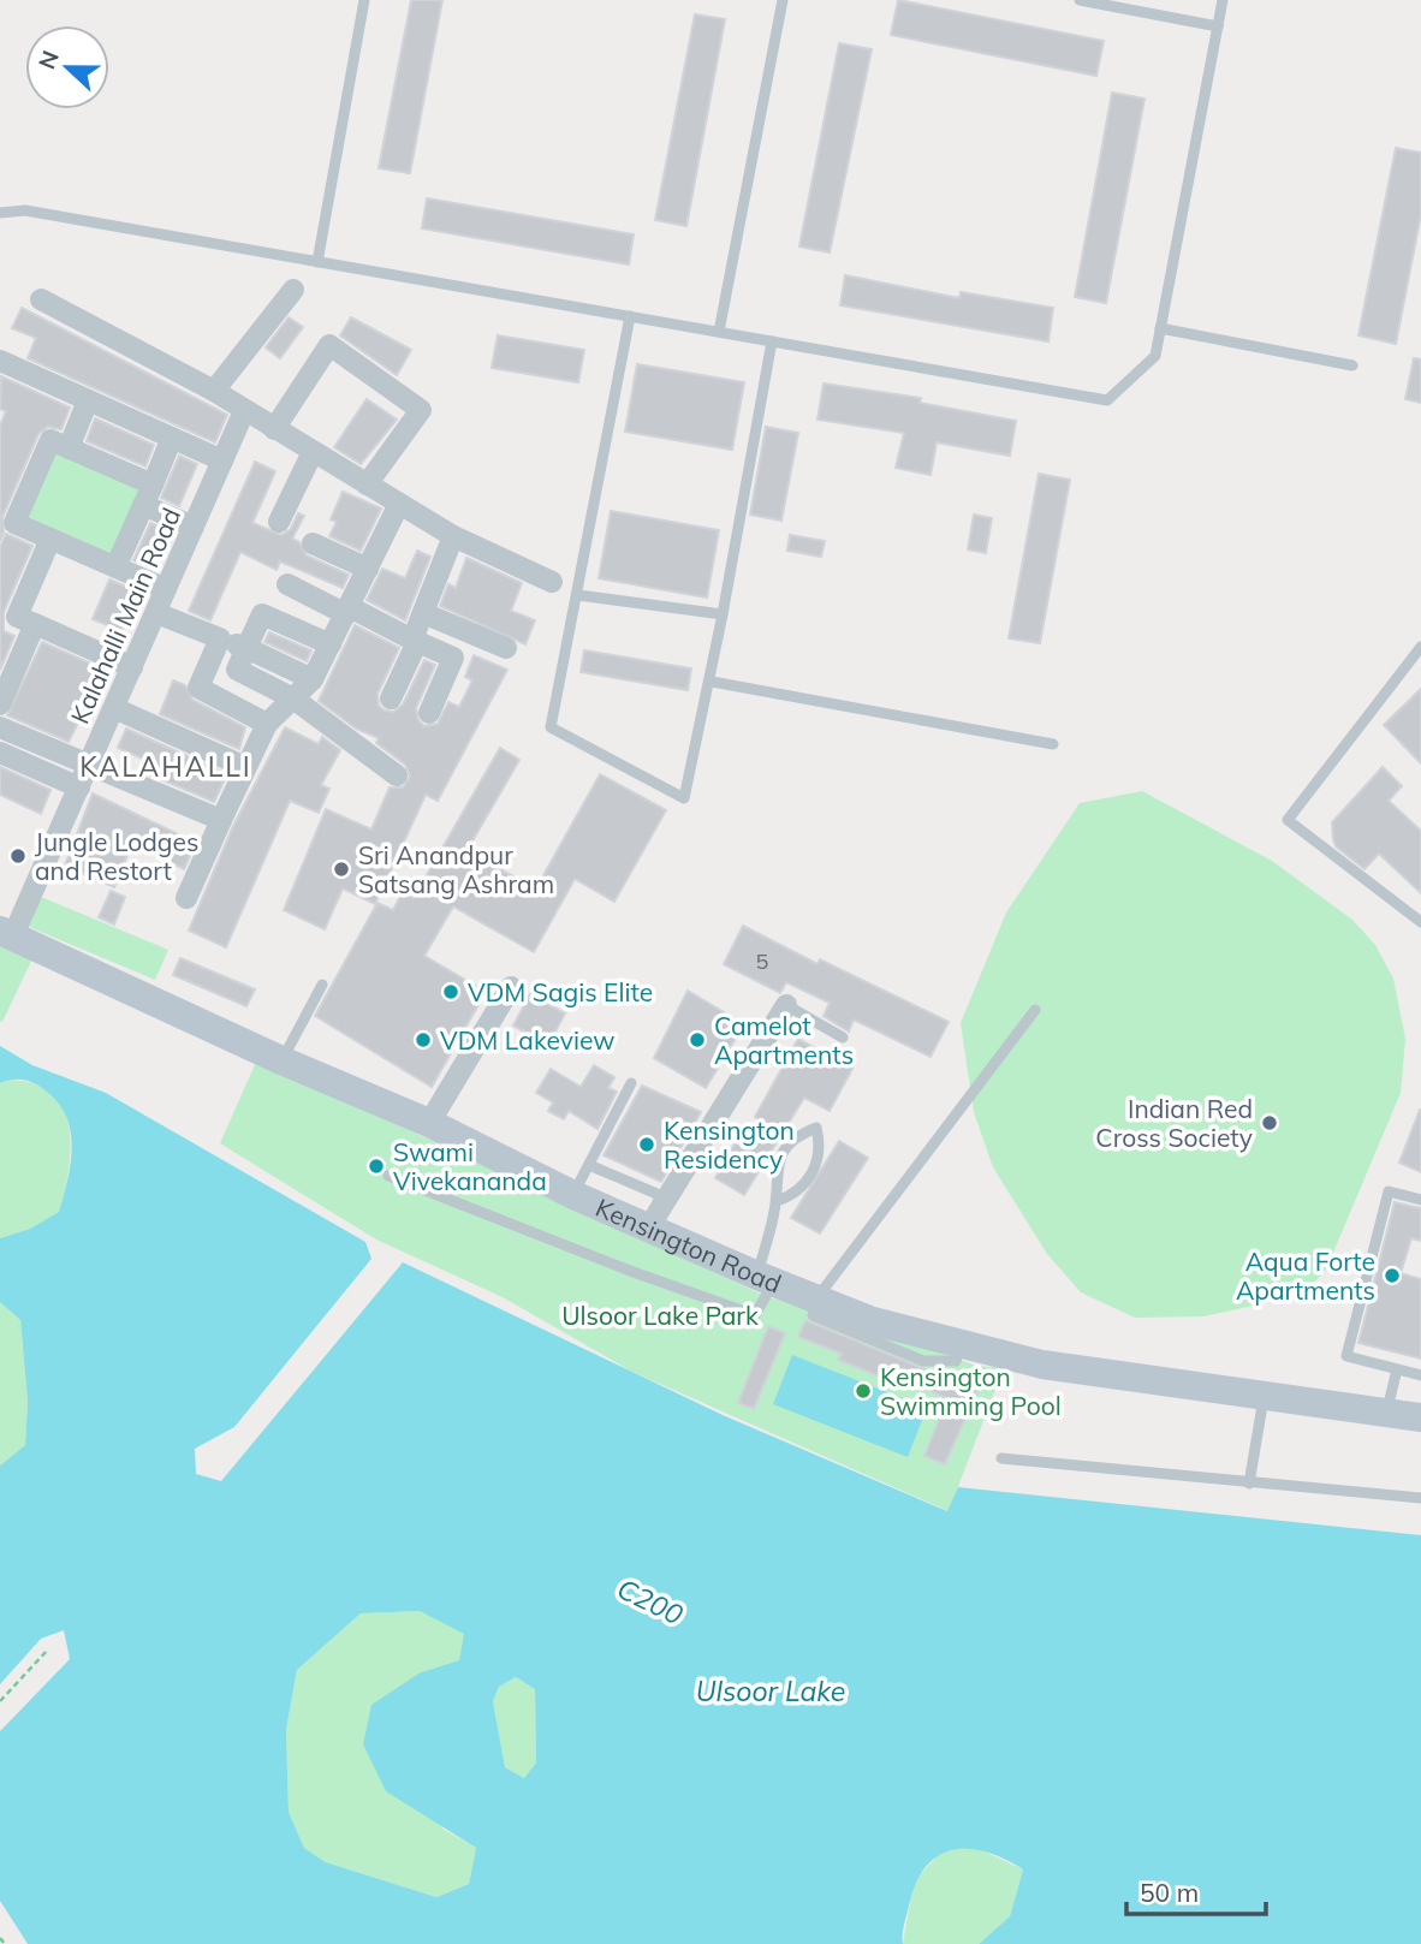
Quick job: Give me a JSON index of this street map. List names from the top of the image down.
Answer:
{
  "streets": {
    "main road": ["Kensington Road"],
    "street": ["Kalahalli Main Road"]
  },
  "crossings": [
    ["Kalahalli Main Road", "Kensington Road"]
  ],
  "districts": ["KALAHALLI"],
  "water": ["C200", "Ulsoor Lake"],
  "parks": ["Ulsoor Lake Park"],
  "places": [
    "Jungle Lodges and Restort",
    "Sri Anandpur Satsang Ashram",
    "VDM Sagis Elite",
    "VDM Lakeview",
    "Camelot Apartments",
    "Indian Red Cross Society",
    "Kensington Residency",
    "Swami Vivekananda",
    "Aqua Forte Apartments",
    "Kensington Swimming Pool"
  ],
  "house_numbers": ["5"],
  "scale_bar": "50 m",
  "north": "left"
}
